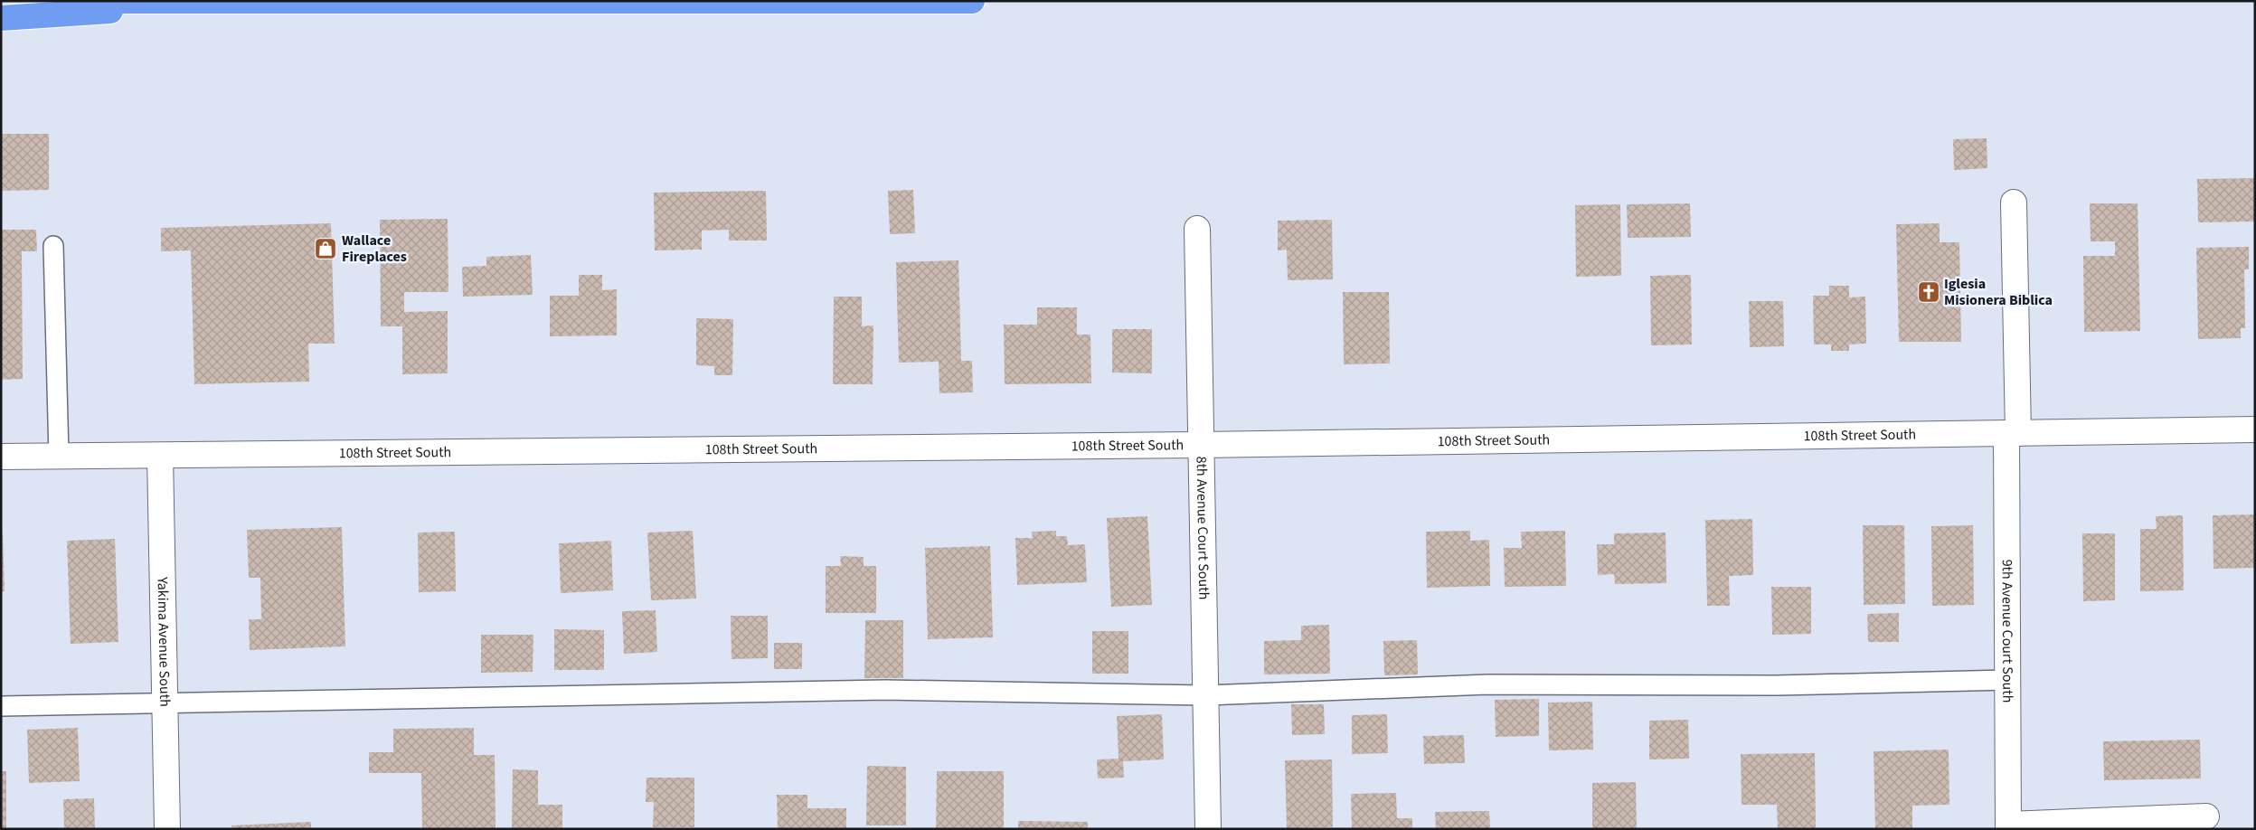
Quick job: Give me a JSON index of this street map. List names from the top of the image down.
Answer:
{
  "streets": {
    "street": [
      "108th Street South",
      "8th Avenue Court South",
      "9th Avenue Court South",
      "Yakima Avenue South"
    ]
  },
  "crossings": [
    ["108th Street South", "8th Avenue Court South"],
    ["108th Street South", "9th Avenue Court South"],
    ["108th Street South", "Yakima Avenue South"]
  ],
  "places": {
    "shop": ["Wallace Fireplaces"],
    "church": ["Iglesia Misionera Biblica"]
  }
}
